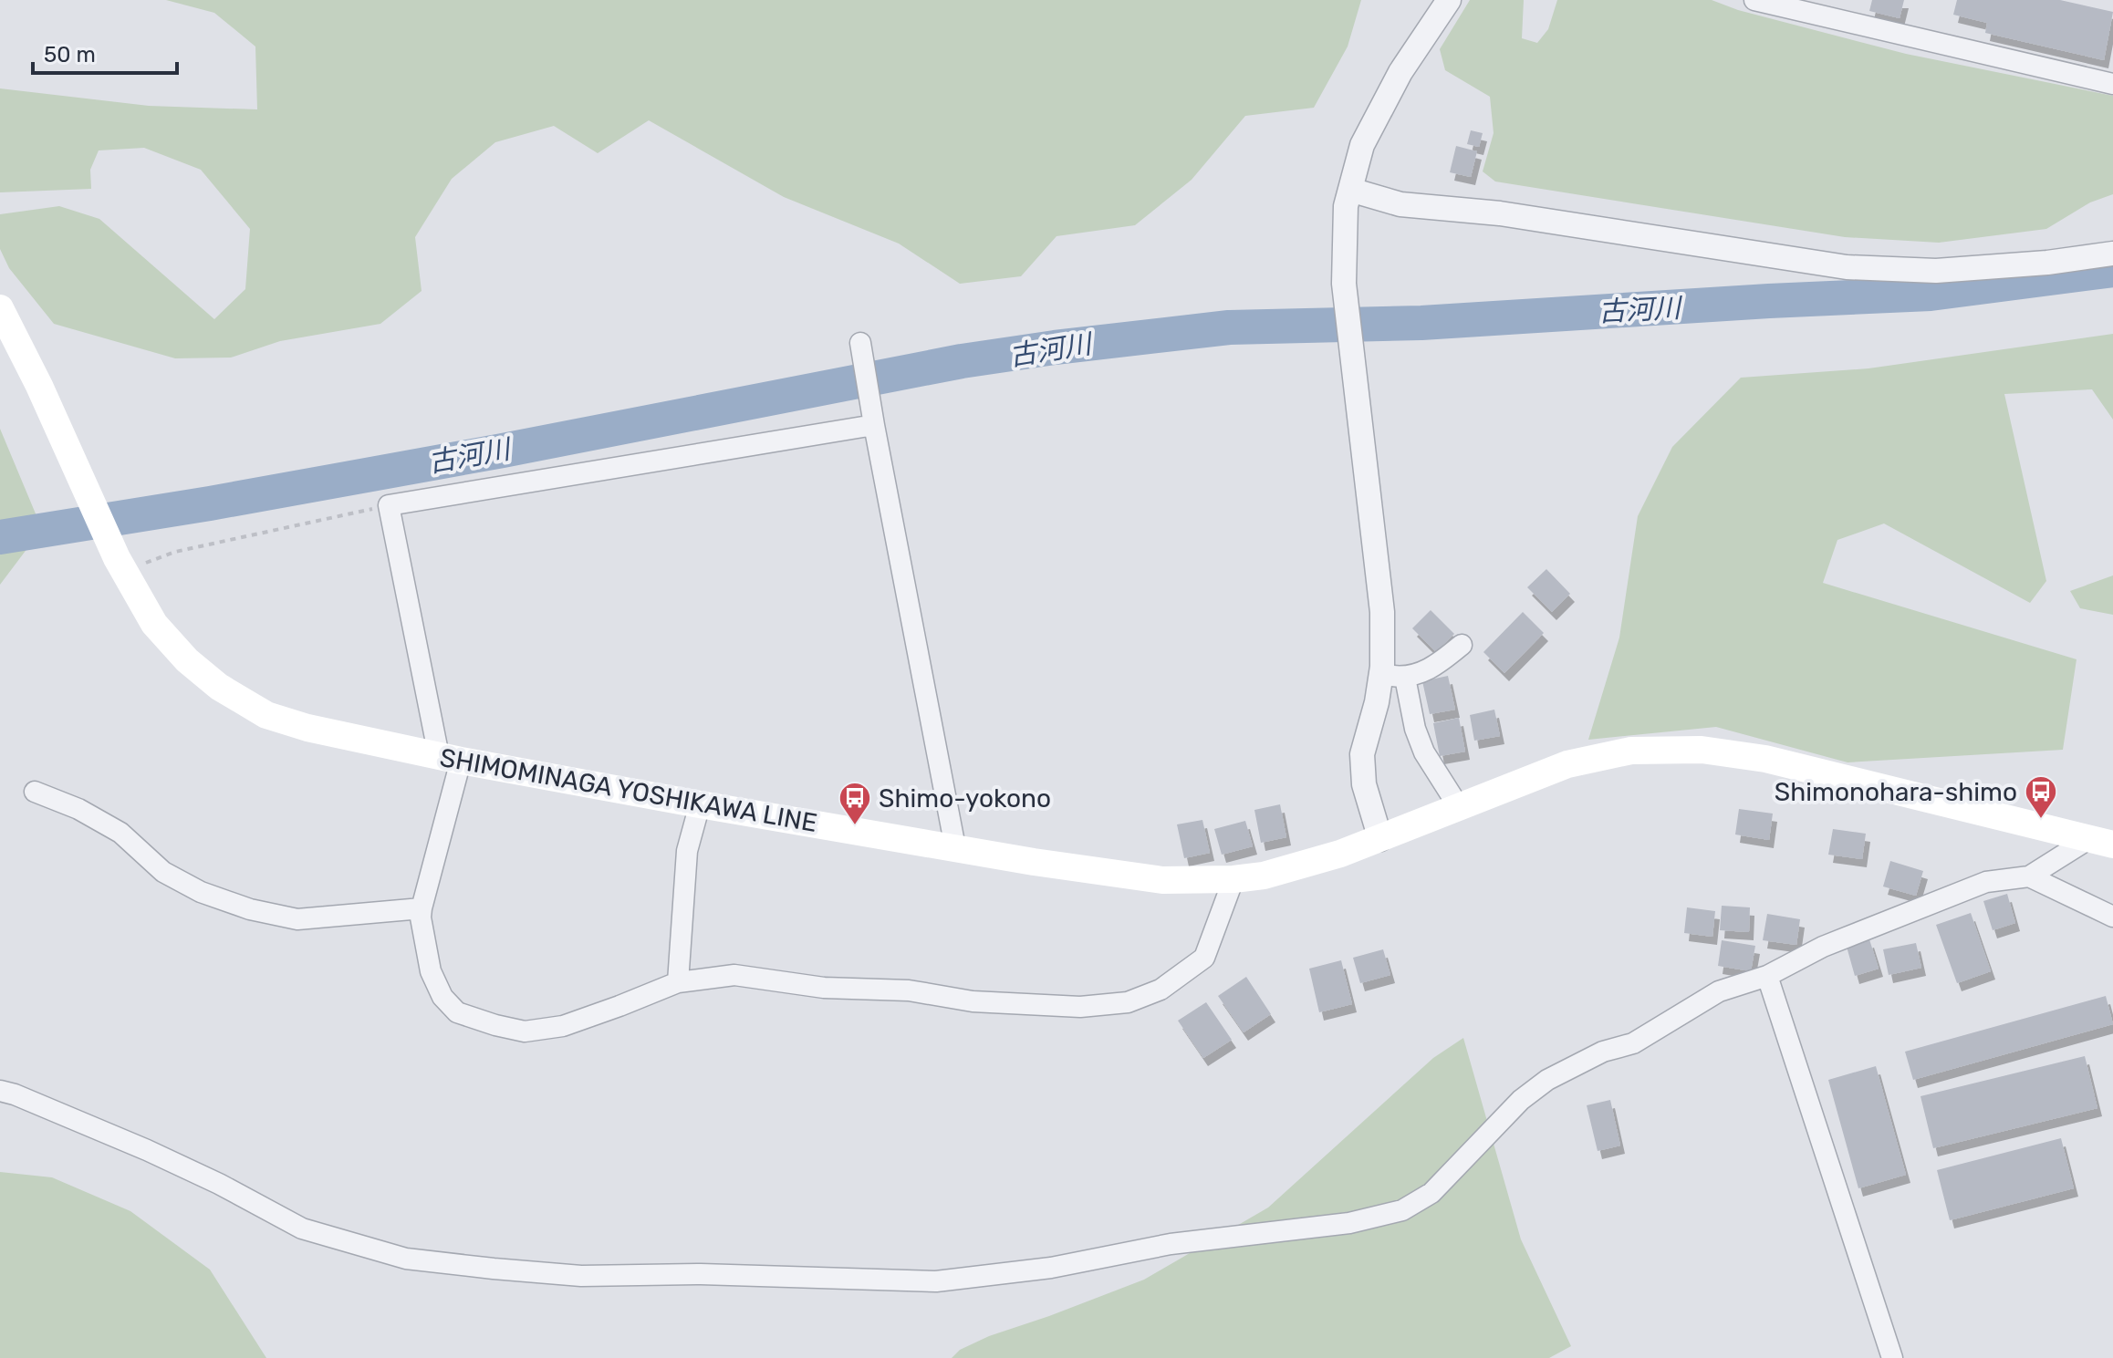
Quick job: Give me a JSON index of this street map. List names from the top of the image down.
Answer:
{
  "streets": {
    "main road": ["SHIMOMINAGA YOSHIKAWA LINE"]
  },
  "water": ["古河川"],
  "places": {
    "bus stop": ["Shimonohara-shimo", "Shimo-yokono"]
  },
  "scale_bar": "50 m"
}
